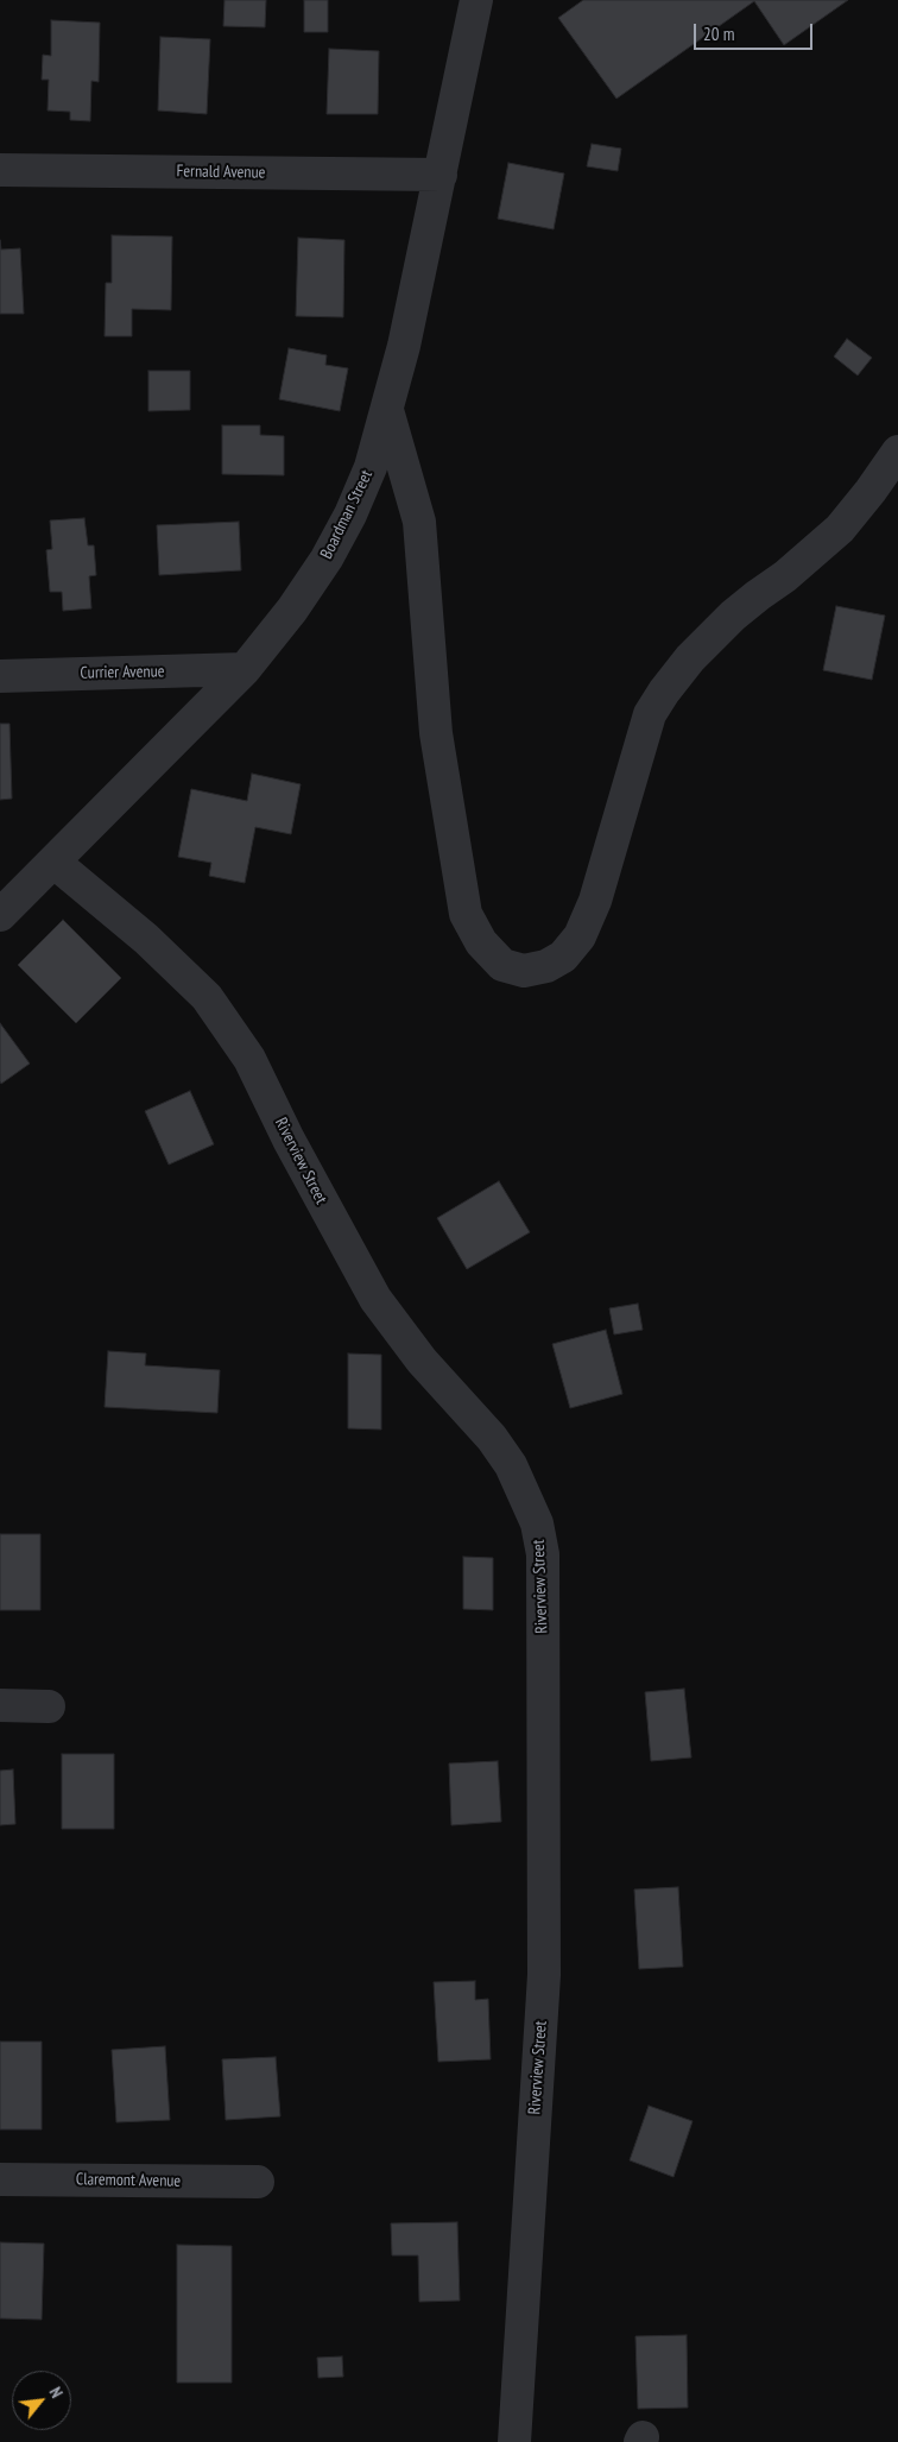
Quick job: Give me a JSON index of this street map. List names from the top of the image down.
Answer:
{
  "streets": {
    "street": [
      "Fernald Avenue",
      "Boardman Street",
      "Currier Avenue",
      "Riverview Street",
      "Claremont Avenue"
    ]
  },
  "crossings": [
    ["Fernald Avenue", "Boardman Street"],
    ["Boardman Street", "Currier Avenue"],
    ["Boardman Street", "Riverview Street"]
  ],
  "scale_bar": "20 m",
  "north": "top right"
}
